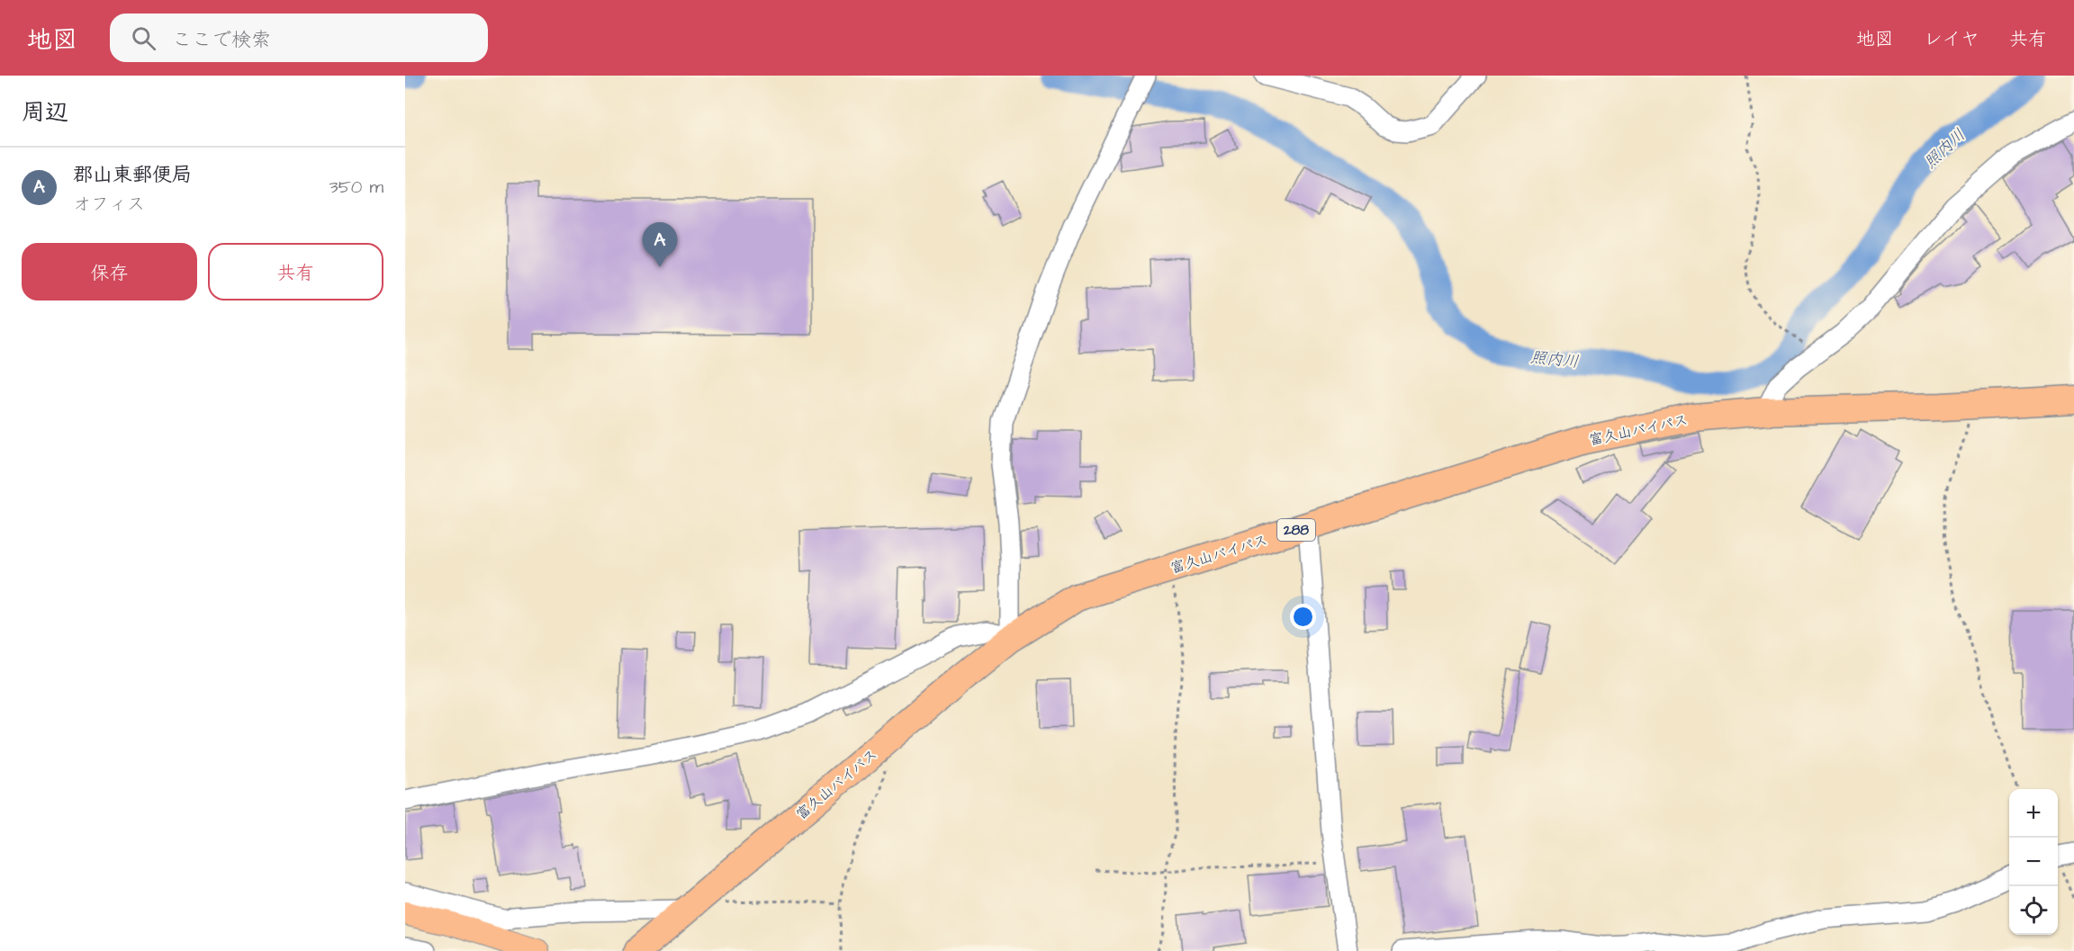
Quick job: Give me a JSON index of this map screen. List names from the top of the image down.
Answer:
{
  "streets": {
    "highway": ["富久山バイパス", "288"]
  },
  "water": ["照内川"],
  "page": {
    "header": "地図",
    "search": "ここで検索",
    "nav": ["地図", "レイヤ", "共有"],
    "heading": "周辺",
    "list": [
      {
        "mark": "A",
        "name": "郡山東郵便局",
        "note": "オフィス",
        "value": "350 m"
      }
    ],
    "pins": "A",
    "buttons": ["保存", "共有"],
    "map_buttons": ["+", "−"]
  }
}
